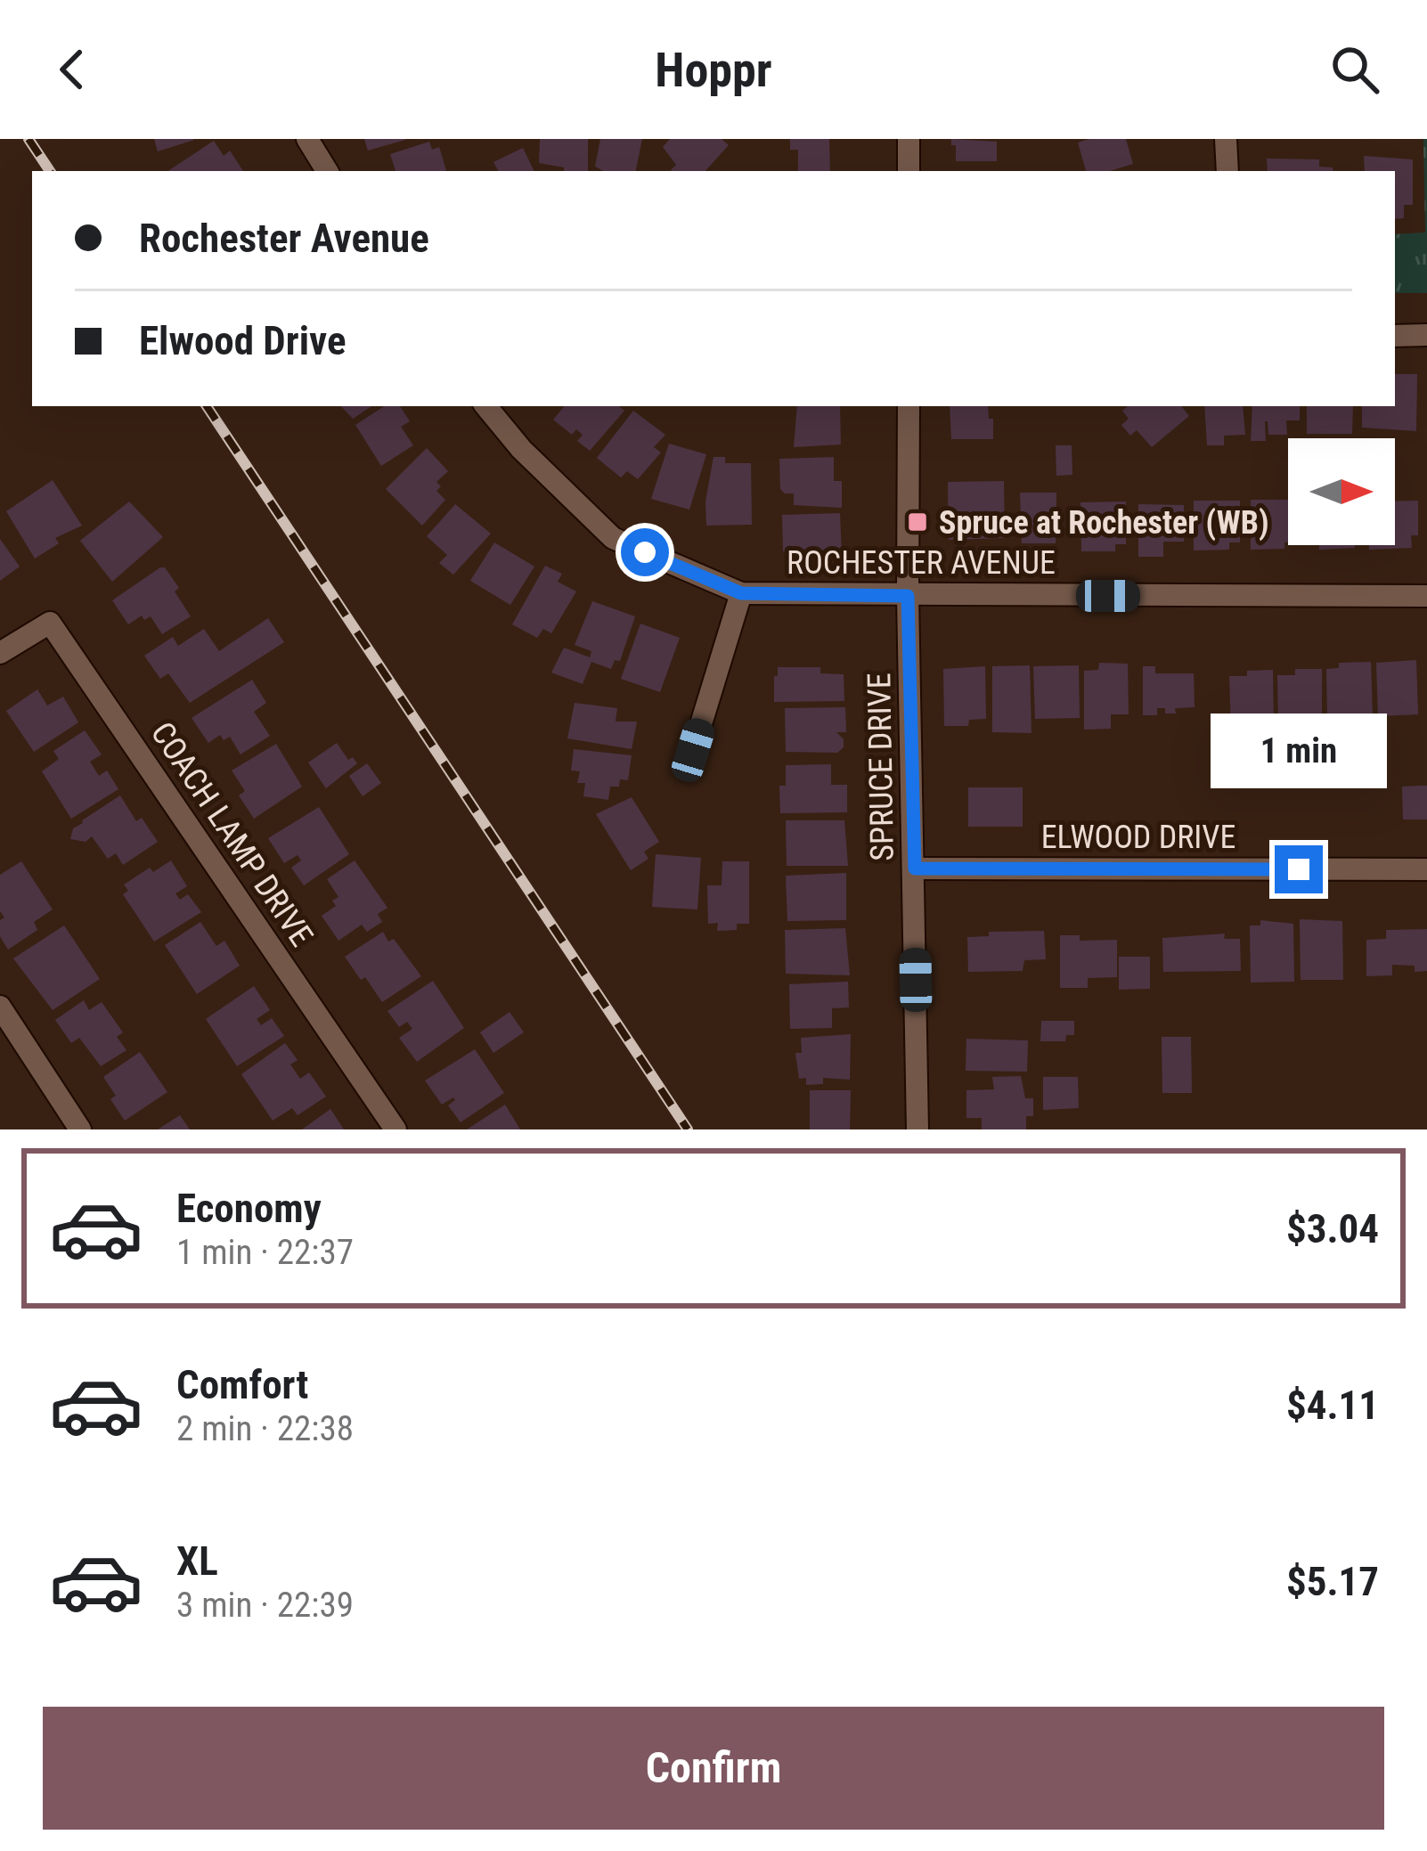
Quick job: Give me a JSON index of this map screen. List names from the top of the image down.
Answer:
{
  "streets": {
    "street": [
      "ROCHESTER AVENUE",
      "SPRUCE DRIVE",
      "COACH LAMP DRIVE",
      "ELWOOD DRIVE"
    ]
  },
  "crossings": [
    ["ROCHESTER AVENUE", "SPRUCE DRIVE"],
    ["SPRUCE DRIVE", "ELWOOD DRIVE"]
  ],
  "places": {
    "transit": ["Spruce at Rochester (WB)"]
  },
  "north": "right",
  "page": {
    "header": "Hoppr",
    "banner": ["Rochester Avenue", "Elwood Drive"],
    "bubble": "1 min",
    "list": [
      {
        "name": "Economy",
        "note": "1 min · 22:37",
        "value": "$3.04"
      },
      {
        "name": "Comfort",
        "note": "2 min · 22:38",
        "value": "$4.11"
      },
      {
        "name": "XL",
        "note": "3 min · 22:39",
        "value": "$5.17"
      }
    ],
    "buttons": "Confirm"
  }
}
